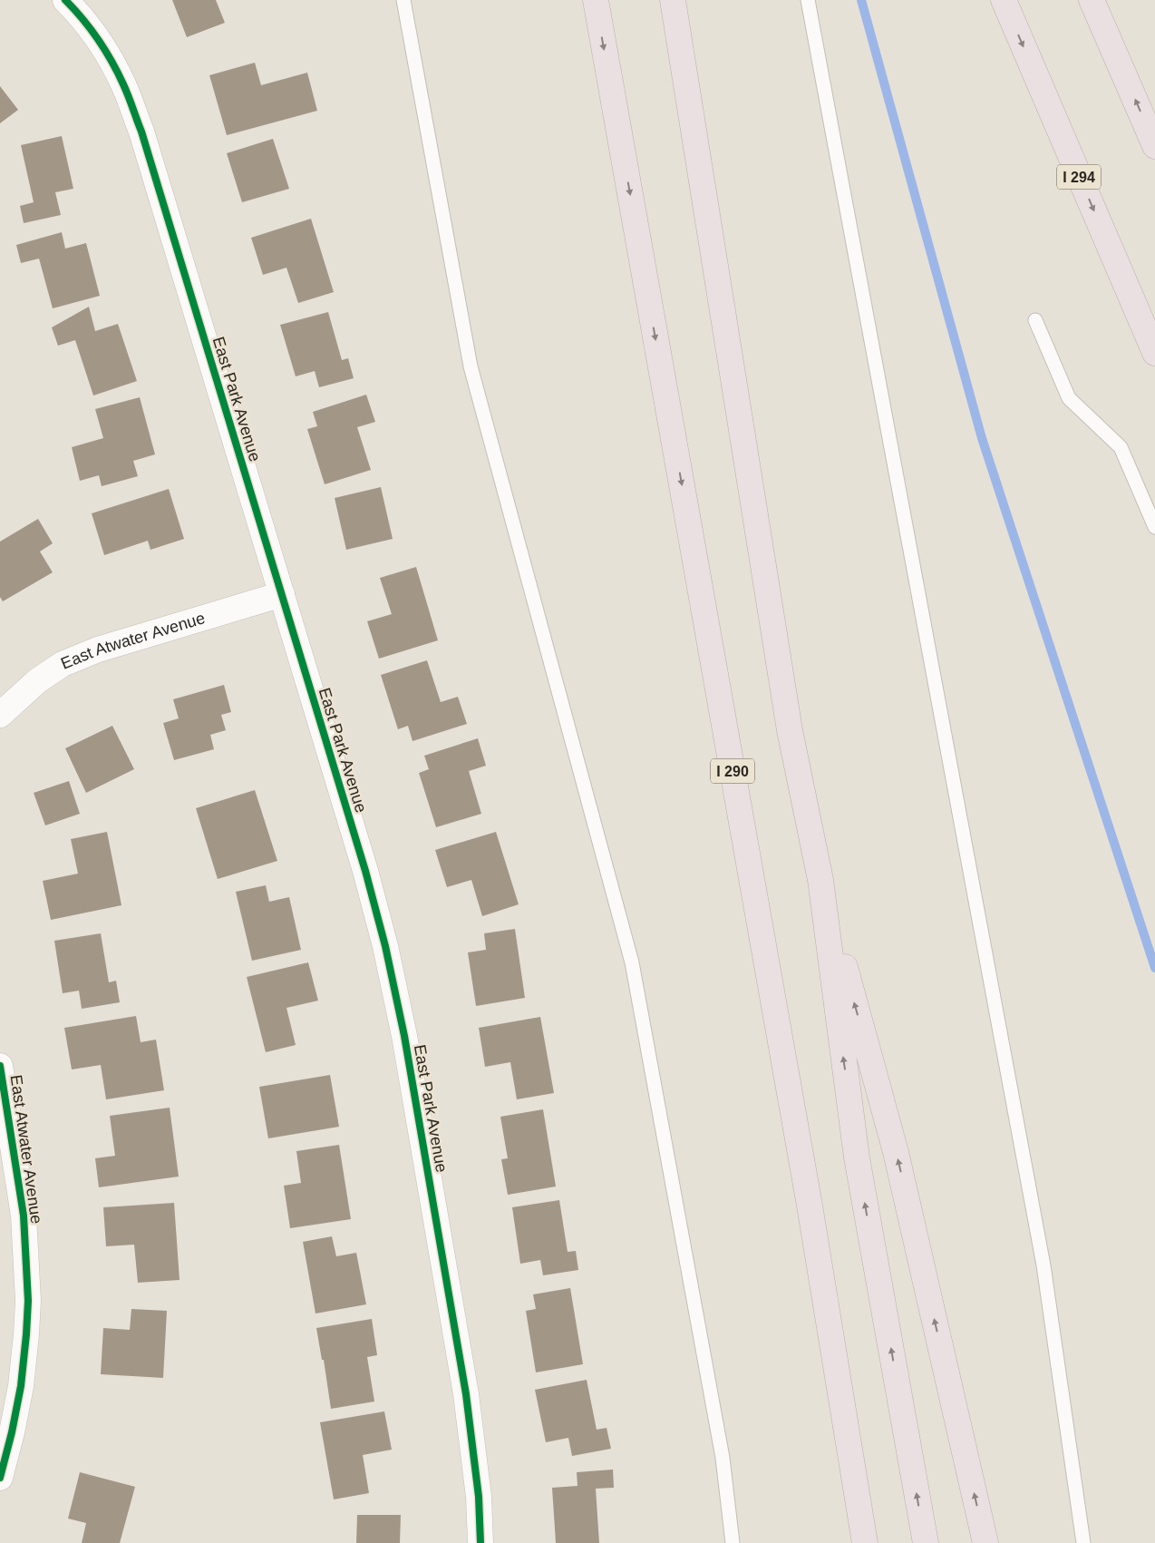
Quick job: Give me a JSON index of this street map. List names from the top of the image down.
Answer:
{
  "streets": {
    "highway": ["I 294", "I 290"],
    "street": ["East Park Avenue", "East Atwater Avenue"]
  },
  "crossings": [
    ["East Park Avenue", "East Atwater Avenue"]
  ]
}
